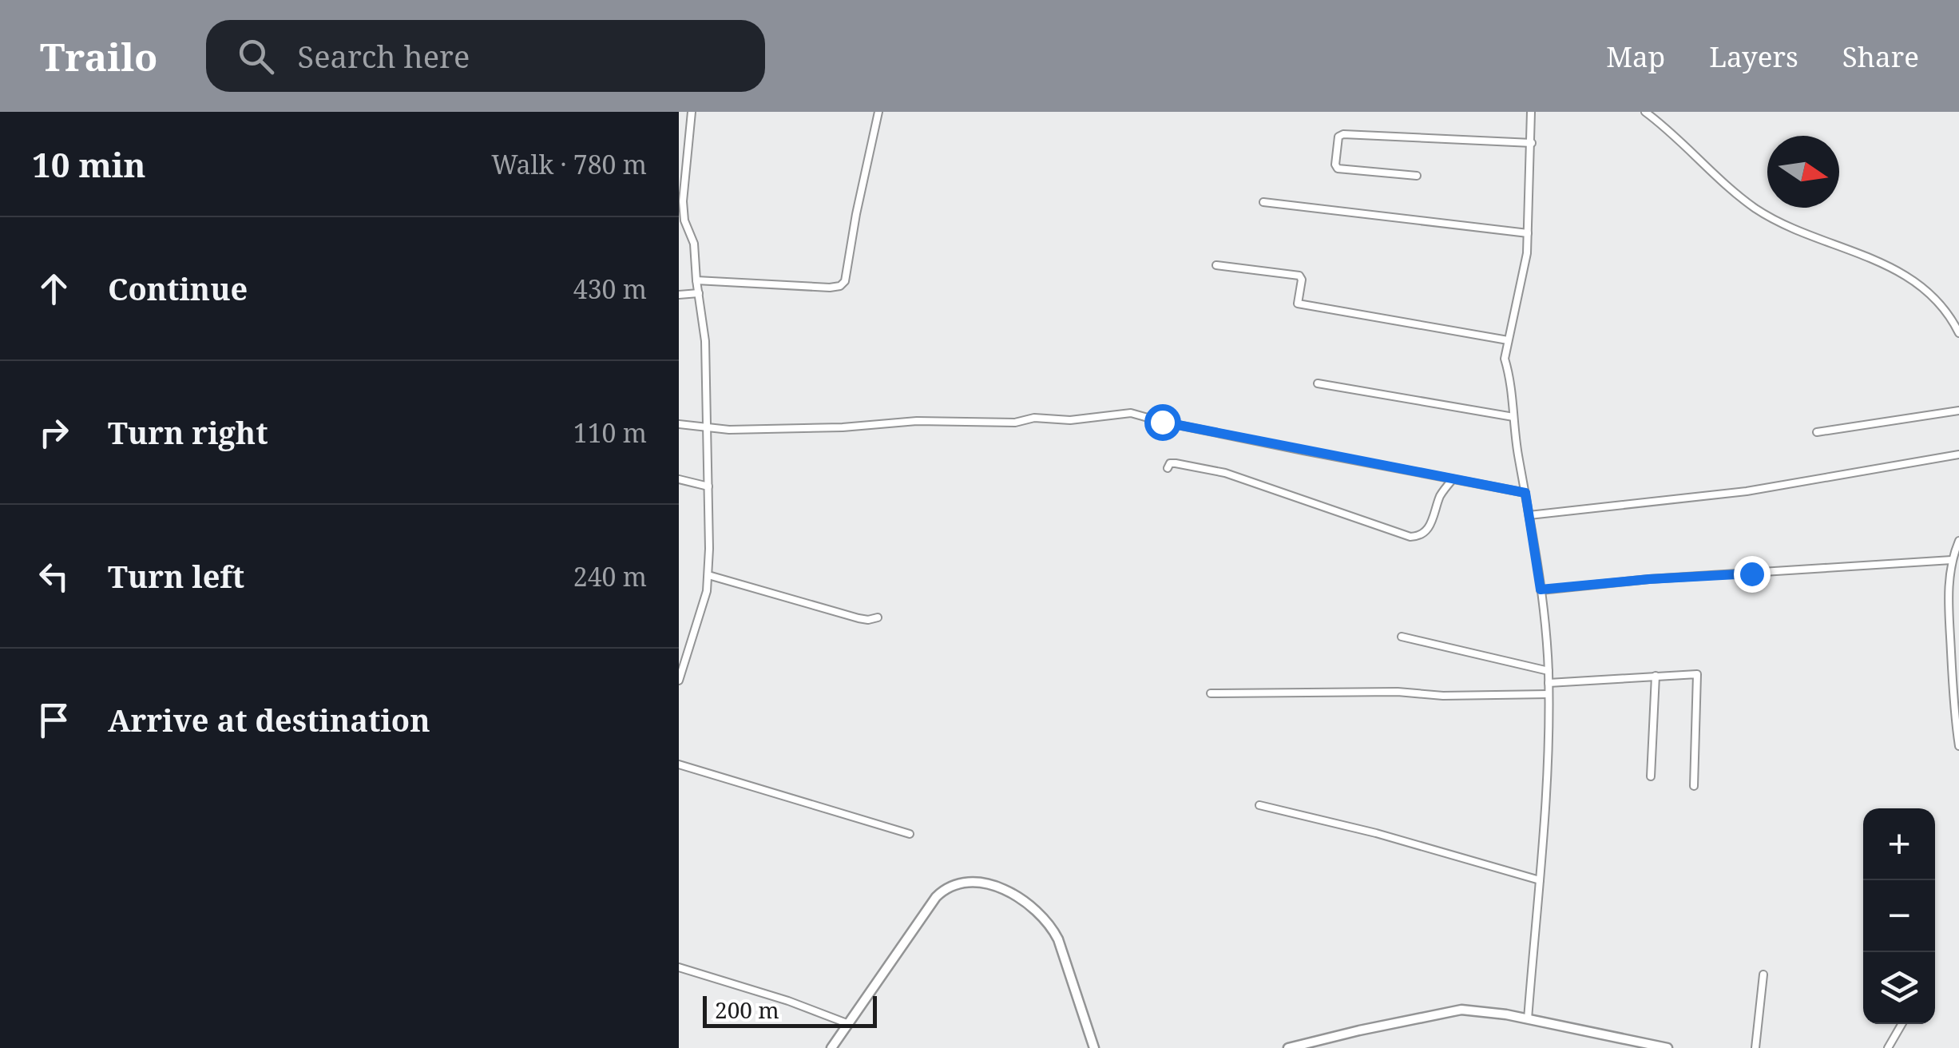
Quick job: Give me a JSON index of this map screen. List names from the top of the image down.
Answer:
{
  "scale_bar": "200 m",
  "north": "right",
  "page": {
    "header": "Trailo",
    "search": "Search here",
    "nav": ["Map", "Layers", "Share"],
    "heading": ["10 min", "Walk · 780 m"],
    "list": [
      ["Continue", "430 m"],
      ["Turn right", "110 m"],
      ["Turn left", "240 m"],
      "Arrive at destination"
    ],
    "map_buttons": ["+", "−"],
    "scale": "200 m"
  }
}
